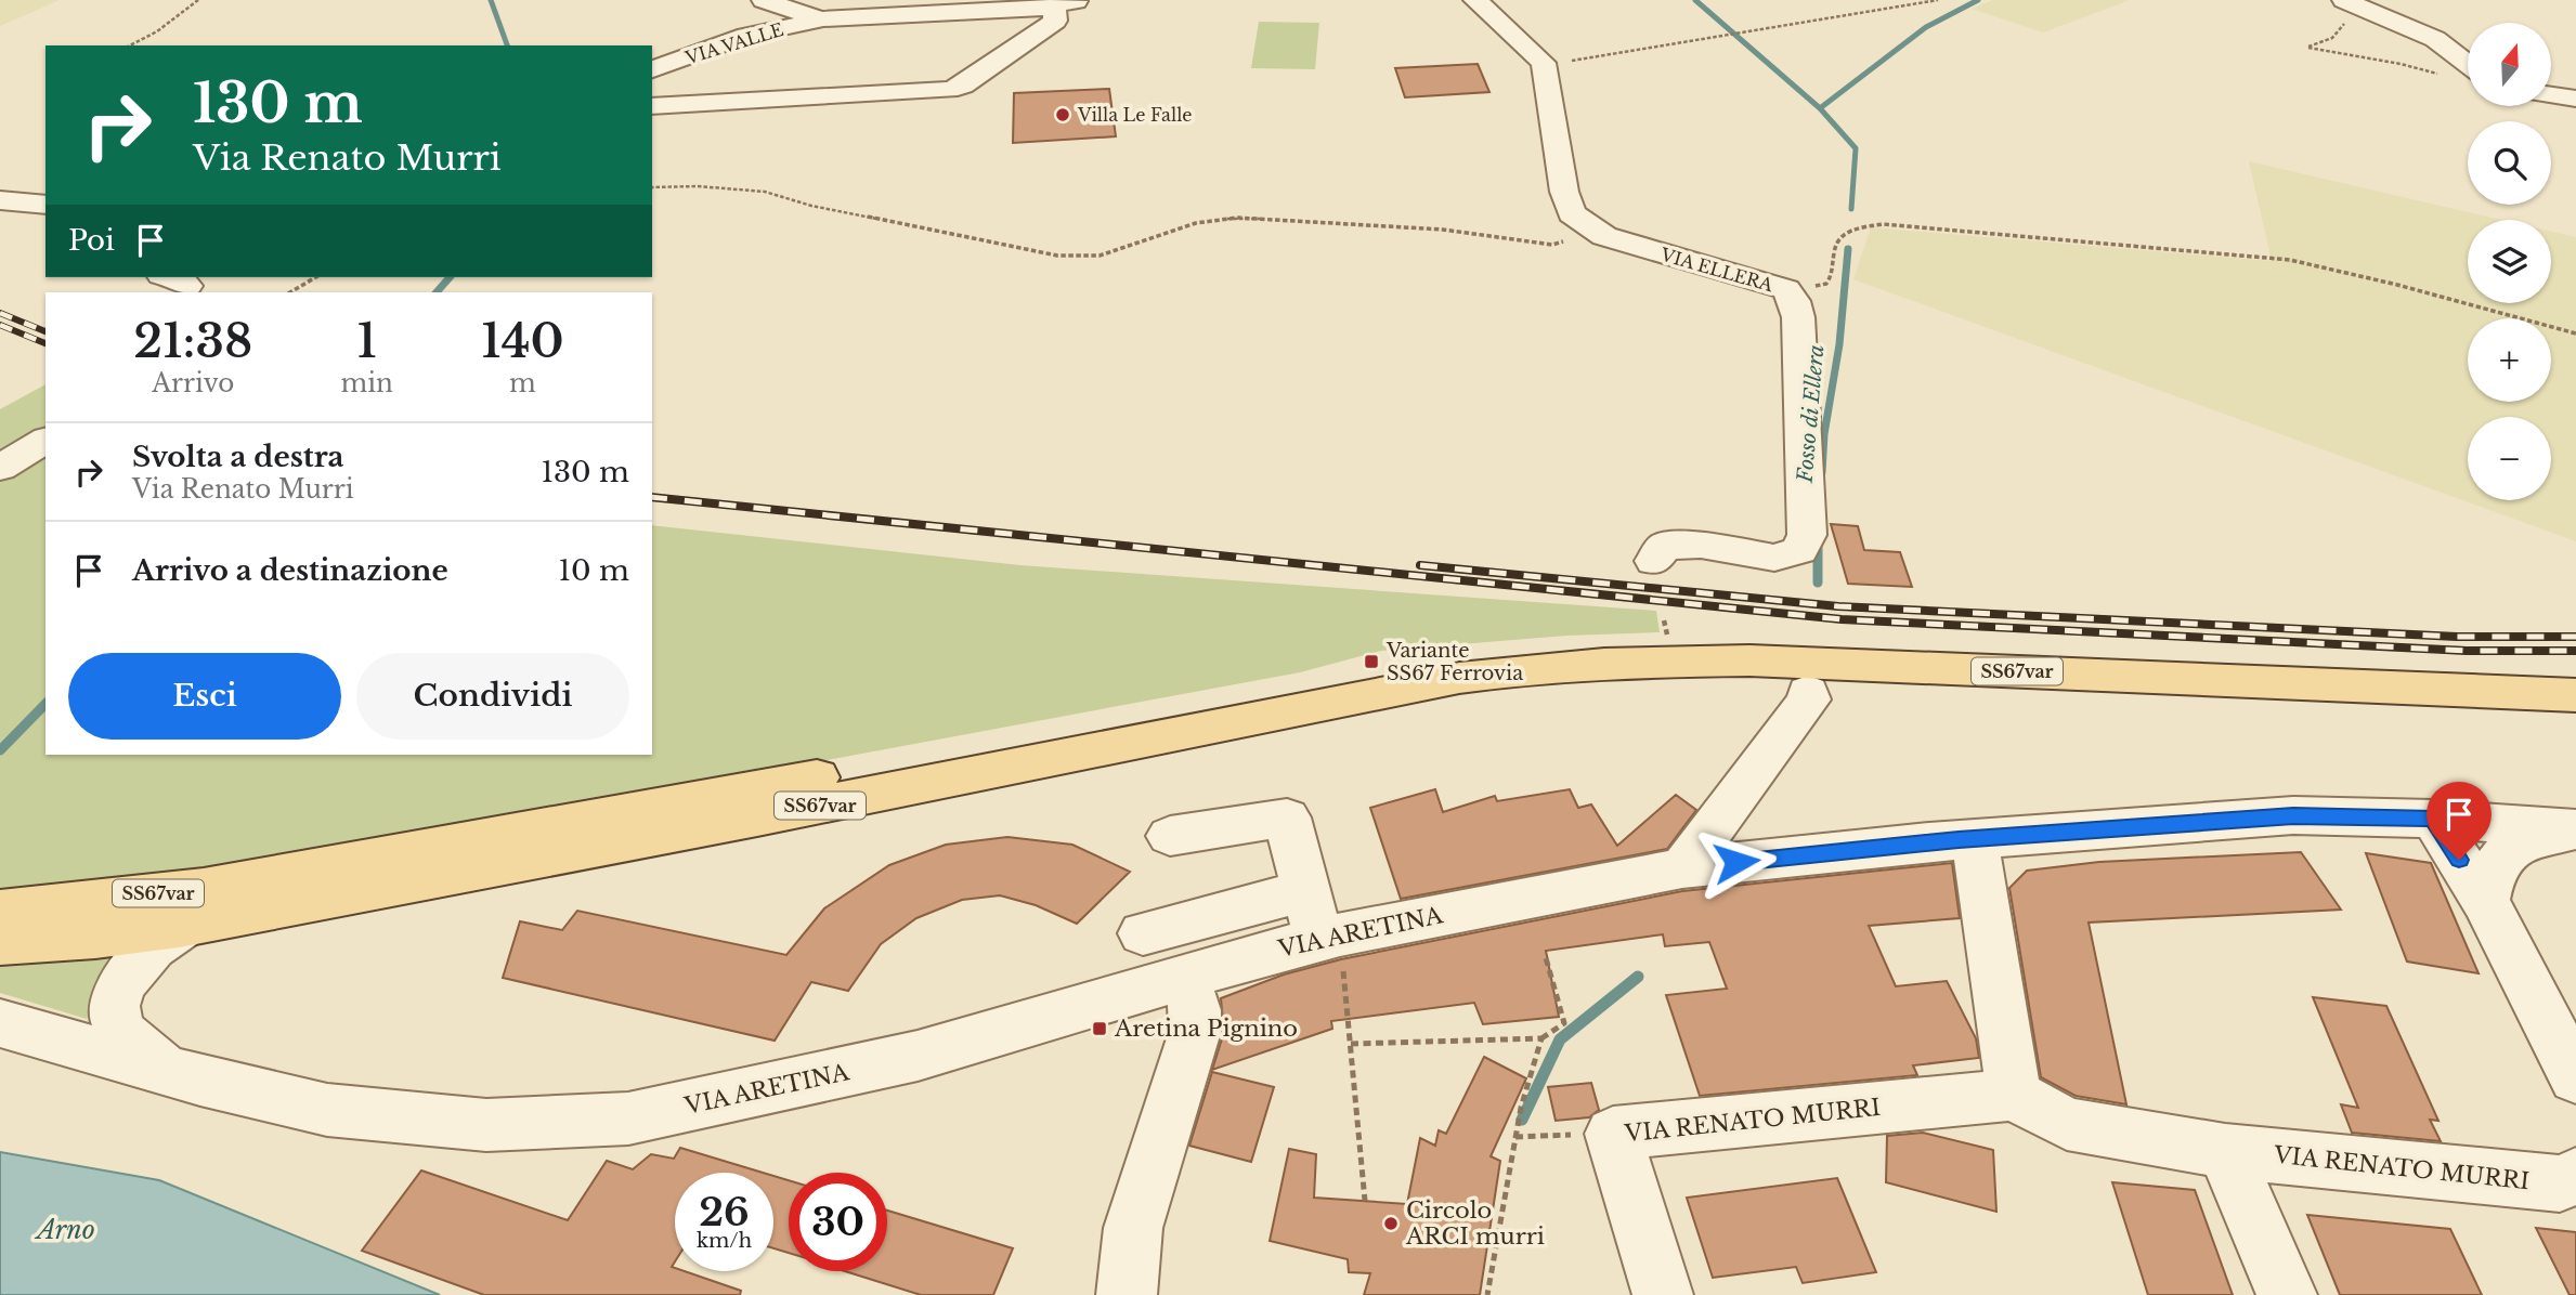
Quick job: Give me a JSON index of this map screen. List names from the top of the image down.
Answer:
{
  "streets": {
    "main road": ["SS67var"],
    "street": [
      "VIA VALLE",
      "VIA ELLERA",
      "VIA ARETINA",
      "VIA RENATO MURRI"
    ]
  },
  "crossings": [
    ["SS67var", "VIA ARETINA"]
  ],
  "water": ["Fosso di Ellera", "Arno"],
  "places": {
    "other": ["Villa Le Falle", "Circolo ARCI murri"],
    "transit": ["Variante SS67 Ferrovia", "Aretina Pignino"]
  },
  "north": "top",
  "page": {
    "map_buttons": ["+", "−"],
    "turn": ["130 m", "Via Renato Murri"],
    "then": "Poi",
    "eta": [
      "21:38",
      "Arrivo",
      "1",
      "min",
      "140",
      "m"
    ],
    "list": [
      {
        "name": "Svolta a destra",
        "note": "Via Renato Murri",
        "value": "130 m"
      },
      {
        "name": "Arrivo a destinazione",
        "value": "10 m"
      }
    ],
    "buttons": ["Esci", "Condividi"],
    "speed": "26 km/h",
    "limit": "30"
  }
}
